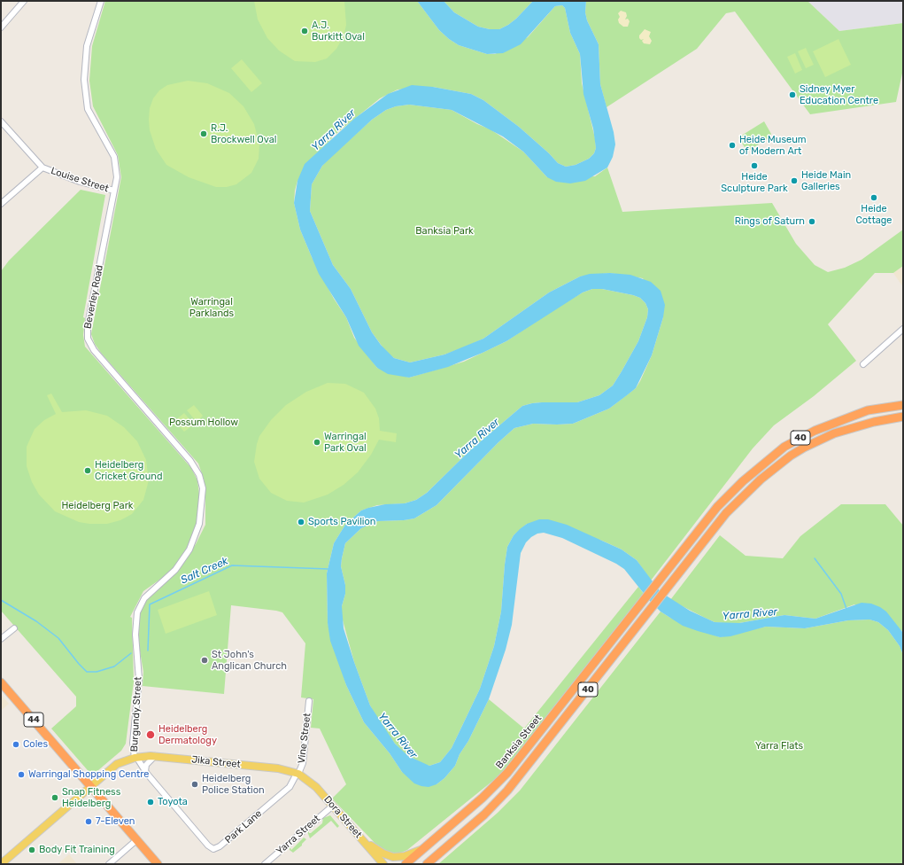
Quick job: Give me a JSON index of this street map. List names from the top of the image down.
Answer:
{
  "streets": {
    "highway": ["40", "44", "Banksia Street"],
    "main road": ["Burgundy Street", "Jika Street", "Dora Street"],
    "street": [
      "Louise Street",
      "Beverley Road",
      "Vine Street",
      "Park Lane",
      "Yarra Street"
    ]
  },
  "crossings": [
    ["Louise Street", "Beverley Road"],
    ["Beverley Road", "Burgundy Street"],
    ["40", "Banksia Street"],
    ["Burgundy Street", "44"],
    ["Burgundy Street", "Jika Street"],
    ["Burgundy Street", "Park Lane"],
    ["Vine Street", "Jika Street"],
    ["Vine Street", "Dora Street"],
    ["Vine Street", "Park Lane"],
    ["Jika Street", "Dora Street"],
    ["Jika Street", "Park Lane"],
    ["Dora Street", "Park Lane"],
    ["Dora Street", "Yarra Street"]
  ],
  "water": ["Yarra River", "Salt Creek"],
  "parks": [
    "Banksia Park",
    "Warringal Parklands",
    "Possum Hollow",
    "Heidelberg Park",
    "Yarra Flats"
  ],
  "places": [
    "A.J. Burkitt Oval",
    "Sidney Myer Education Centre",
    "R.J. Brockwell Oval",
    "Heide Museum of Modern Art",
    "Heide Sculpture Park",
    "Heide Main Galleries",
    "Heide Cottage",
    "Rings of Saturn",
    "Warringal Park Oval",
    "Heidelberg Cricket Ground",
    "Sports Pavilion",
    "St John's Anglican Church",
    "Heidelberg Dermatology",
    "Coles",
    "Warringal Shopping Centre",
    "Heidelberg Police Station",
    "Snap Fitness Heidelberg",
    "Toyota",
    "7-Eleven",
    "Body Fit Training"
  ]
}
